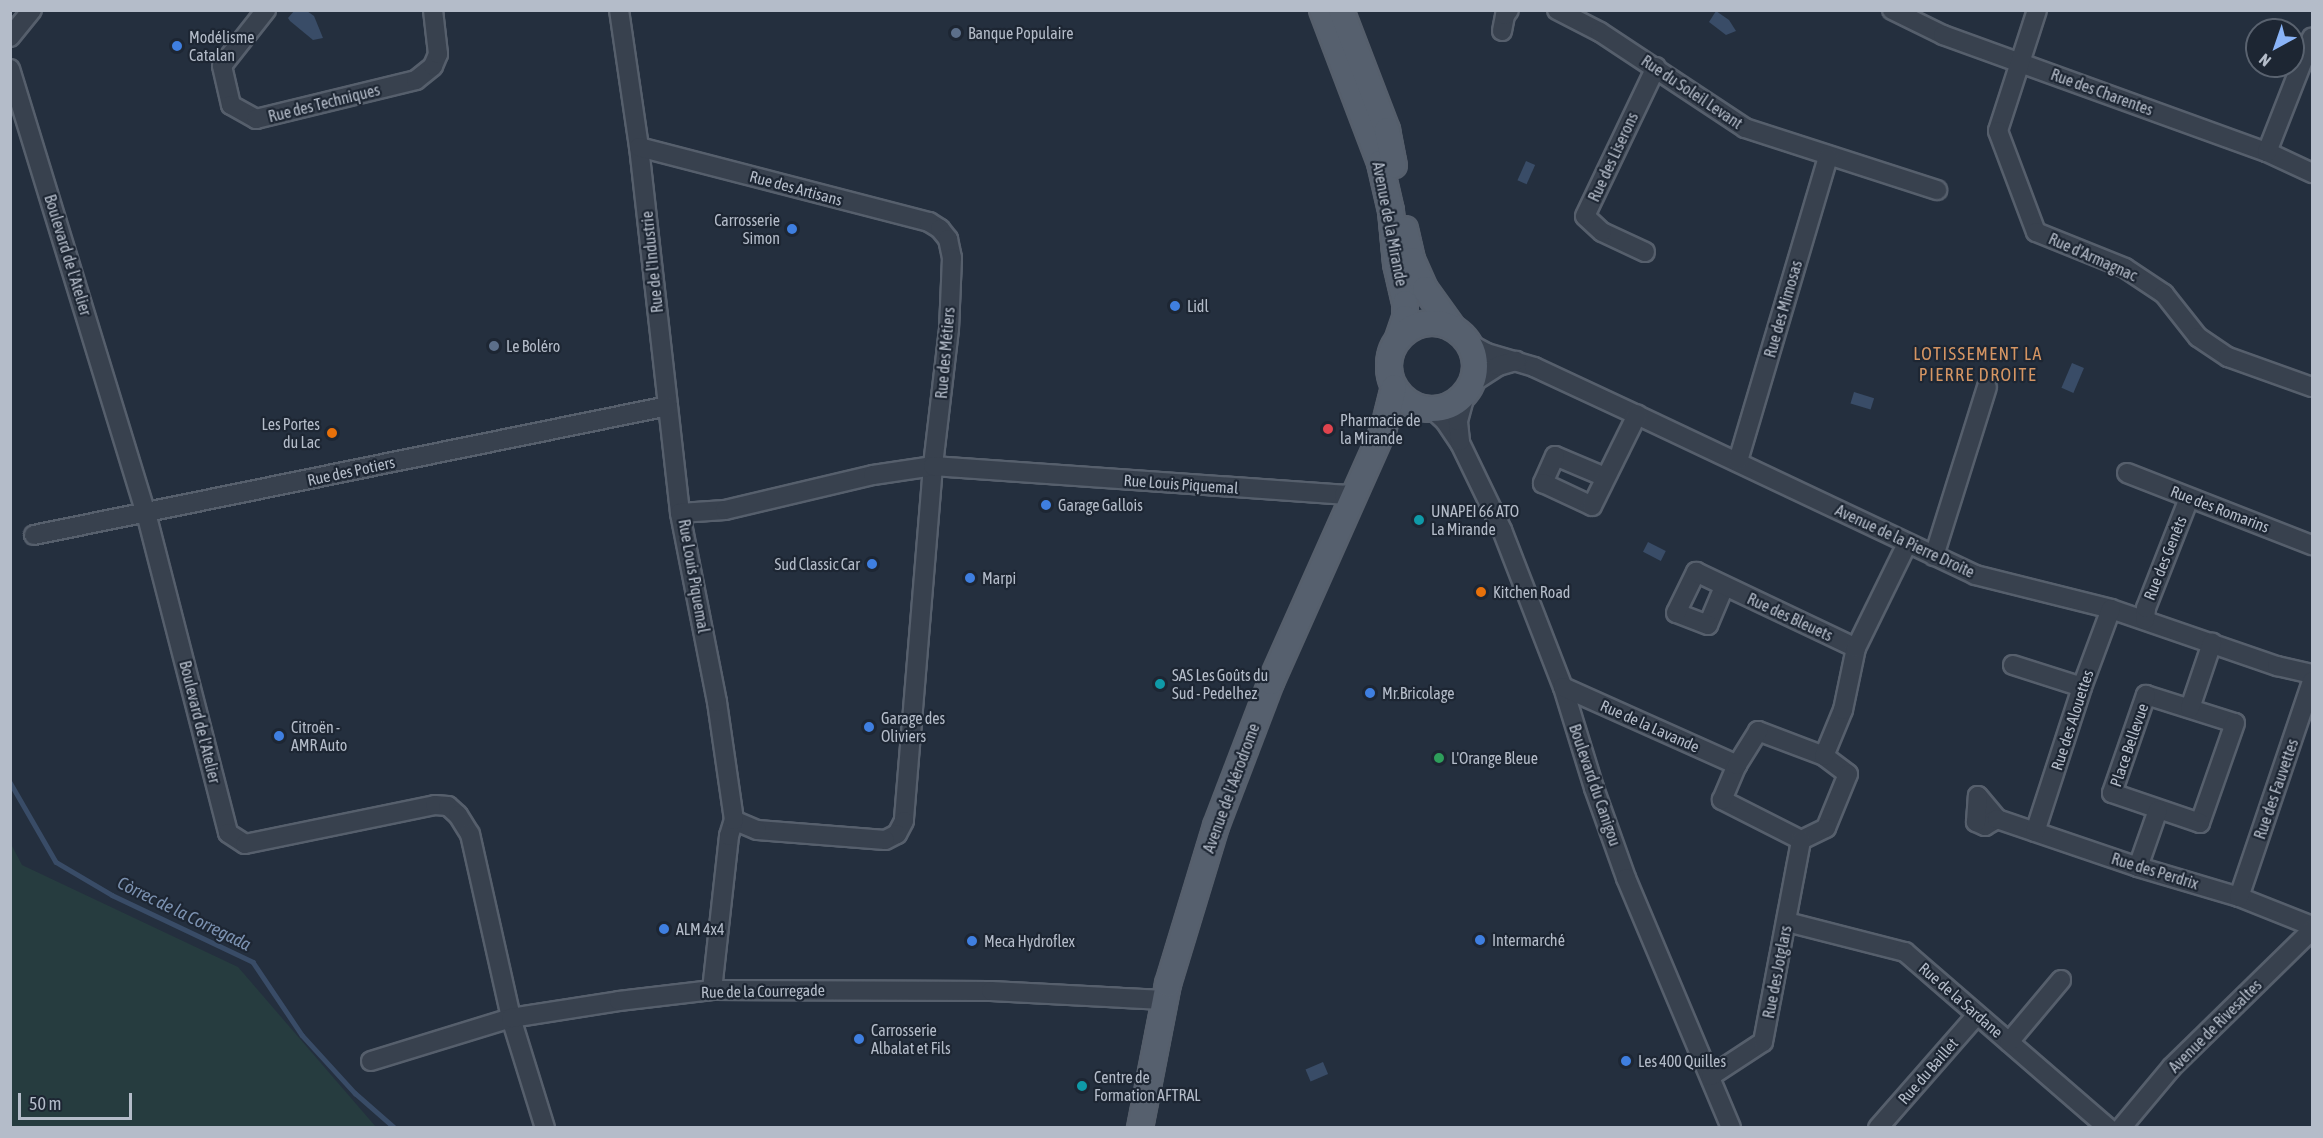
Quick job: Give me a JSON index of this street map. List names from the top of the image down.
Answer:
{
  "streets": {
    "main road": ["Avenue de la Mirande", "Avenue de l'Aérodrome"],
    "street": [
      "Rue du Soleil Levant",
      "Rue des Charentes",
      "Rue des Techniques",
      "Rue des Liserons",
      "Rue des Artisans",
      "Boulevard de l'Atelier",
      "Rue d'Armagnac",
      "Rue de l'Industrie",
      "Rue des Mimosas",
      "Rue des Métiers",
      "Rue des Potiers",
      "Rue Louis Piquemal",
      "Rue des Romarins",
      "Avenue de la Pierre Droite",
      "Rue des Genêts",
      "Rue des Bleuets",
      "Rue des Alouettes",
      "Rue de la Lavande",
      "Place Bellevue",
      "Boulevard du Canigou",
      "Rue des Fauvettes",
      "Rue des Perdrix",
      "Rue des Jotglars",
      "Rue de la Courregade",
      "Rue de la Sardane",
      "Avenue de Rivesaltes",
      "Rue du Baillet"
    ]
  },
  "crossings": [
    ["Rue du Soleil Levant", "Rue des Liserons"],
    ["Rue du Soleil Levant", "Rue des Mimosas"],
    ["Rue des Charentes", "Rue d'Armagnac"],
    ["Rue des Artisans", "Rue de l'Industrie"],
    ["Rue des Artisans", "Rue des Métiers"],
    ["Avenue de la Mirande", "Avenue de la Pierre Droite"],
    ["Avenue de la Mirande", "Boulevard du Canigou"],
    ["Avenue de la Mirande", "Avenue de l'Aérodrome"],
    ["Boulevard de l'Atelier", "Rue des Potiers"],
    ["Boulevard de l'Atelier", "Rue de la Courregade"],
    ["Rue de l'Industrie", "Rue des Potiers"],
    ["Rue de l'Industrie", "Rue Louis Piquemal"],
    ["Rue des Mimosas", "Avenue de la Pierre Droite"],
    ["Rue des Métiers", "Rue Louis Piquemal"],
    ["Rue Louis Piquemal", "Avenue de l'Aérodrome"],
    ["Rue Louis Piquemal", "Rue de la Courregade"],
    ["Rue des Romarins", "Rue des Genêts"],
    ["Avenue de la Pierre Droite", "Rue des Genêts"],
    ["Avenue de la Pierre Droite", "Rue des Alouettes"],
    ["Avenue de la Pierre Droite", "Boulevard du Canigou"],
    ["Avenue de la Pierre Droite", "Avenue de l'Aérodrome"],
    ["Rue des Alouettes", "Rue des Perdrix"],
    ["Rue de la Lavande", "Boulevard du Canigou"],
    ["Boulevard du Canigou", "Avenue de l'Aérodrome"],
    ["Boulevard du Canigou", "Rue des Jotglars"],
    ["Avenue de l'Aérodrome", "Rue de la Courregade"],
    ["Rue des Fauvettes", "Rue des Perdrix"],
    ["Rue des Perdrix", "Avenue de Rivesaltes"],
    ["Rue des Jotglars", "Rue de la Sardane"],
    ["Rue de la Sardane", "Rue du Baillet"]
  ],
  "districts": ["LOTISSEMENT LA PIERRE DROITE"],
  "water": ["Còrrec de la Corregada"],
  "places": [
    "Banque Populaire",
    "Modélisme Catalan",
    "Carrosserie Simon",
    "Lidl",
    "Le Boléro",
    "Pharmacie de la Mirande",
    "Les Portes du Lac",
    "Garage Gallois",
    "UNAPEI 66 ATO La Mirande",
    "Sud Classic Car",
    "Marpi",
    "Kitchen Road",
    "SAS Les Goûts du Sud - Pedelhez",
    "Mr.Bricolage",
    "Garage des Oliviers",
    "Citroën - AMR Auto",
    "L'Orange Bleue",
    "ALM 4x4",
    "Intermarché",
    "Meca Hydroflex",
    "Carrosserie Albalat et Fils",
    "Les 400 Quilles",
    "Centre de Formation AFTRAL"
  ],
  "scale_bar": "50 m",
  "north": "bottom left"
}
